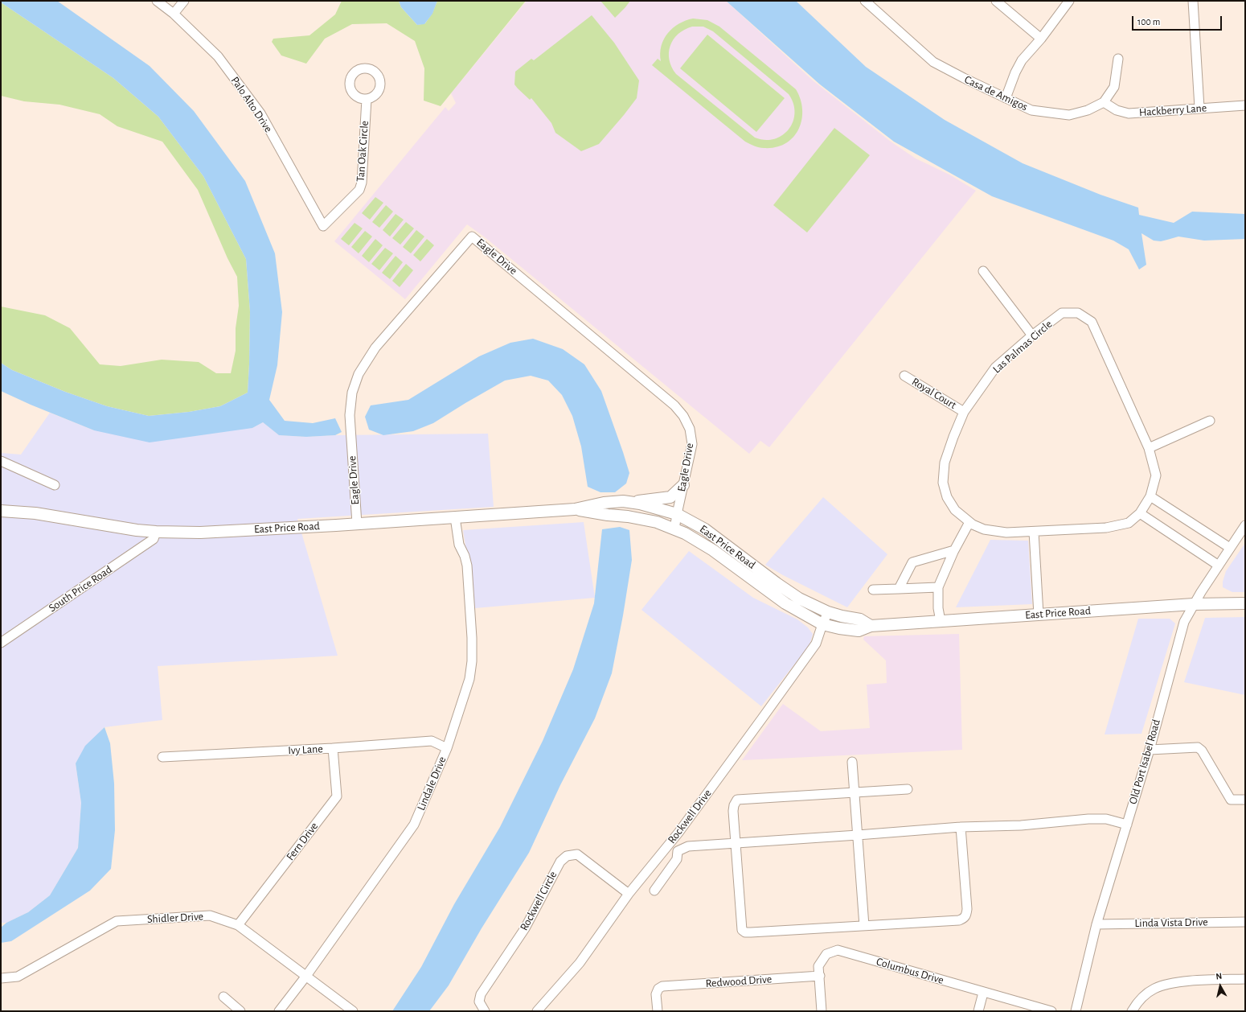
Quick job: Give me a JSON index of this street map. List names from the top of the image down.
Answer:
{
  "streets": {
    "main road": ["East Price Road"],
    "street": [
      "Casa de Amigos",
      "Palo Alto Drive",
      "Hackberry Lane",
      "Tan Oak Circle",
      "Eagle Drive",
      "Las Palmas Circle",
      "Royal Court",
      "South Price Road",
      "Ivy Lane",
      "Old Port Isabel Road",
      "Lindale Drive",
      "Rockwell Drive",
      "Fern Drive",
      "Rockwell Circle",
      "Shidler Drive",
      "Linda Vista Drive",
      "Columbus Drive",
      "Redwood Drive"
    ]
  },
  "crossings": [
    ["Casa de Amigos", "Hackberry Lane"],
    ["Palo Alto Drive", "Tan Oak Circle"],
    ["Eagle Drive", "East Price Road"],
    ["Las Palmas Circle", "Royal Court"],
    ["East Price Road", "South Price Road"],
    ["East Price Road", "Old Port Isabel Road"],
    ["East Price Road", "Lindale Drive"],
    ["East Price Road", "Rockwell Drive"],
    ["Ivy Lane", "Lindale Drive"],
    ["Ivy Lane", "Fern Drive"],
    ["Old Port Isabel Road", "Linda Vista Drive"],
    ["Lindale Drive", "Shidler Drive"],
    ["Rockwell Drive", "Rockwell Circle"],
    ["Fern Drive", "Shidler Drive"],
    ["Columbus Drive", "Redwood Drive"]
  ],
  "scale_bar": "100 m",
  "north": "top"
}
